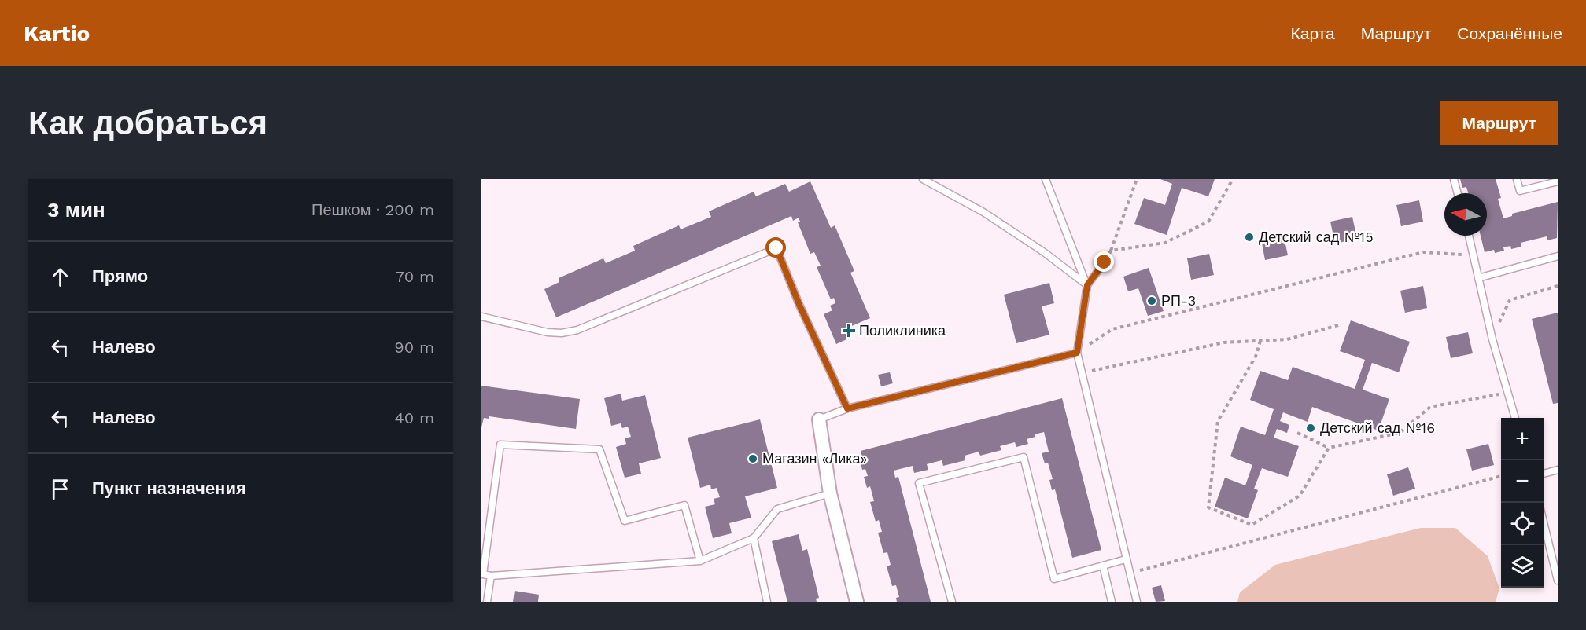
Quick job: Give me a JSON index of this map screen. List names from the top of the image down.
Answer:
{
  "places": {
    "other": [
      "Детский сад №15",
      "РП-3",
      "Детский сад №16",
      "Магазин «Лика»"
    ],
    "health": ["Поликлиника"]
  },
  "north": "left",
  "page": {
    "header": "Kartio",
    "nav": ["Карта", "Маршрут", "Сохранённые"],
    "buttons": "Маршрут",
    "title": "Как добраться",
    "heading": ["3 мин", "Пешком · 200 m"],
    "list": [
      ["Прямо", "70 m"],
      ["Налево", "90 m"],
      ["Налево", "40 m"],
      "Пункт назначения"
    ],
    "map_buttons": ["+", "−"]
  }
}
